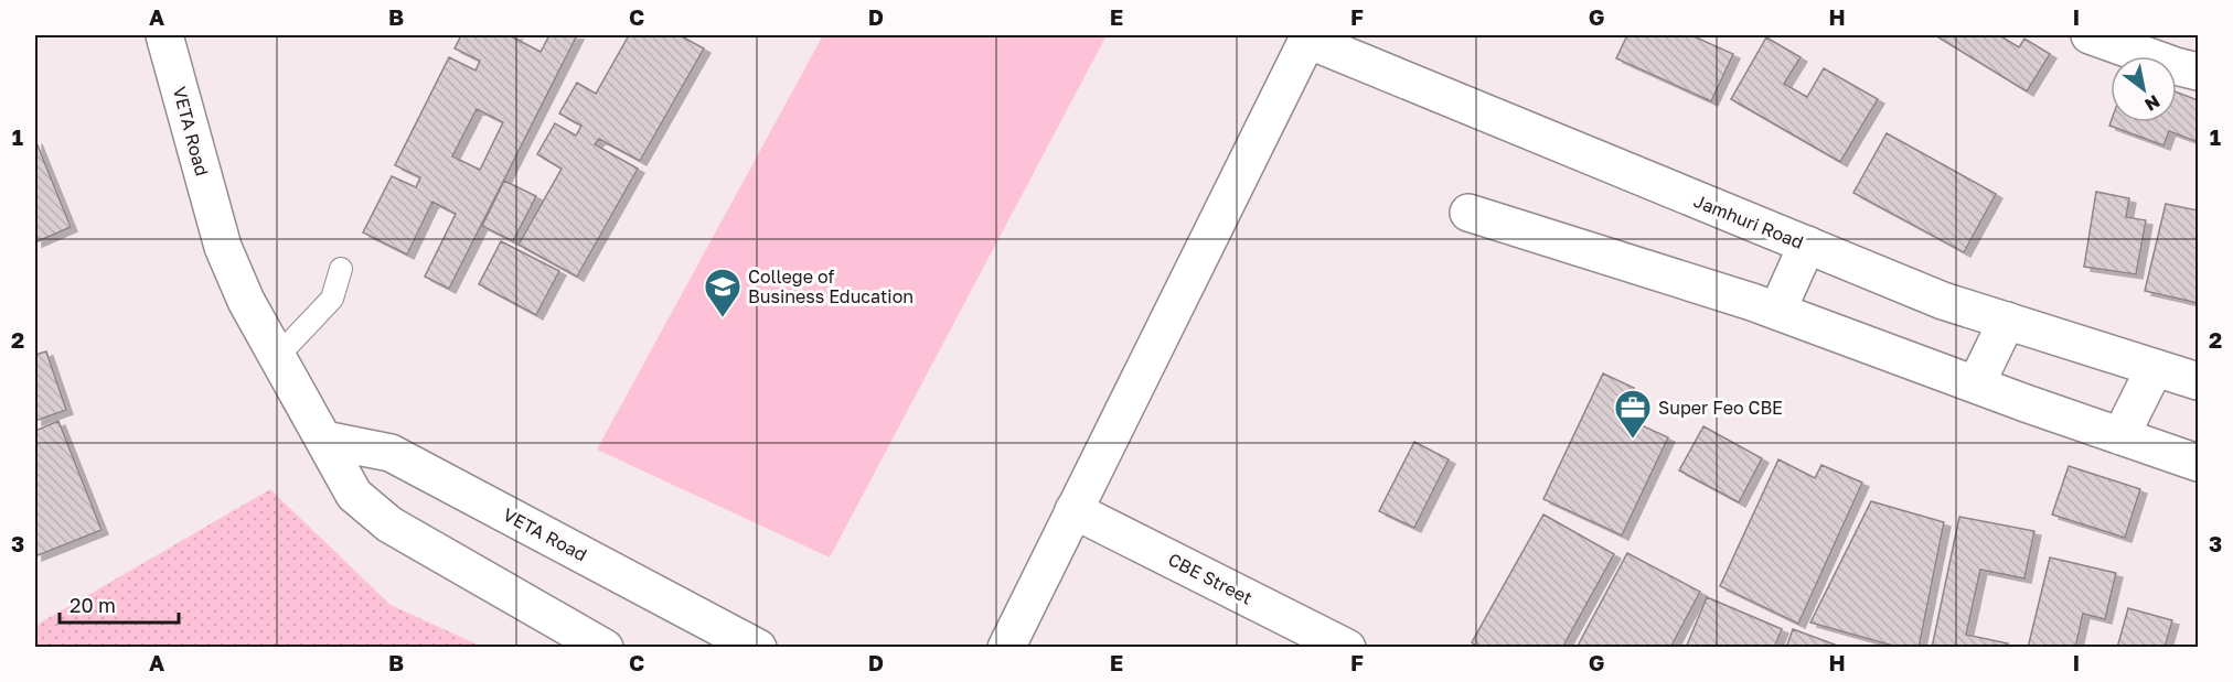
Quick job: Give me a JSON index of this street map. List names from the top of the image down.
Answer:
{
  "streets": {
    "main road": ["VETA Road", "Jamhuri Road", "CBE Street"]
  },
  "places": {
    "school or university": ["College of Business Education"],
    "office": ["Super Feo CBE"]
  },
  "scale_bar": "20 m",
  "north": "bottom right",
  "grid": {
    "columns": [
      "A",
      "B",
      "C",
      "D",
      "E",
      "F",
      "G",
      "H",
      "I"
    ],
    "rows": ["1", "2", "3"]
  }
}
